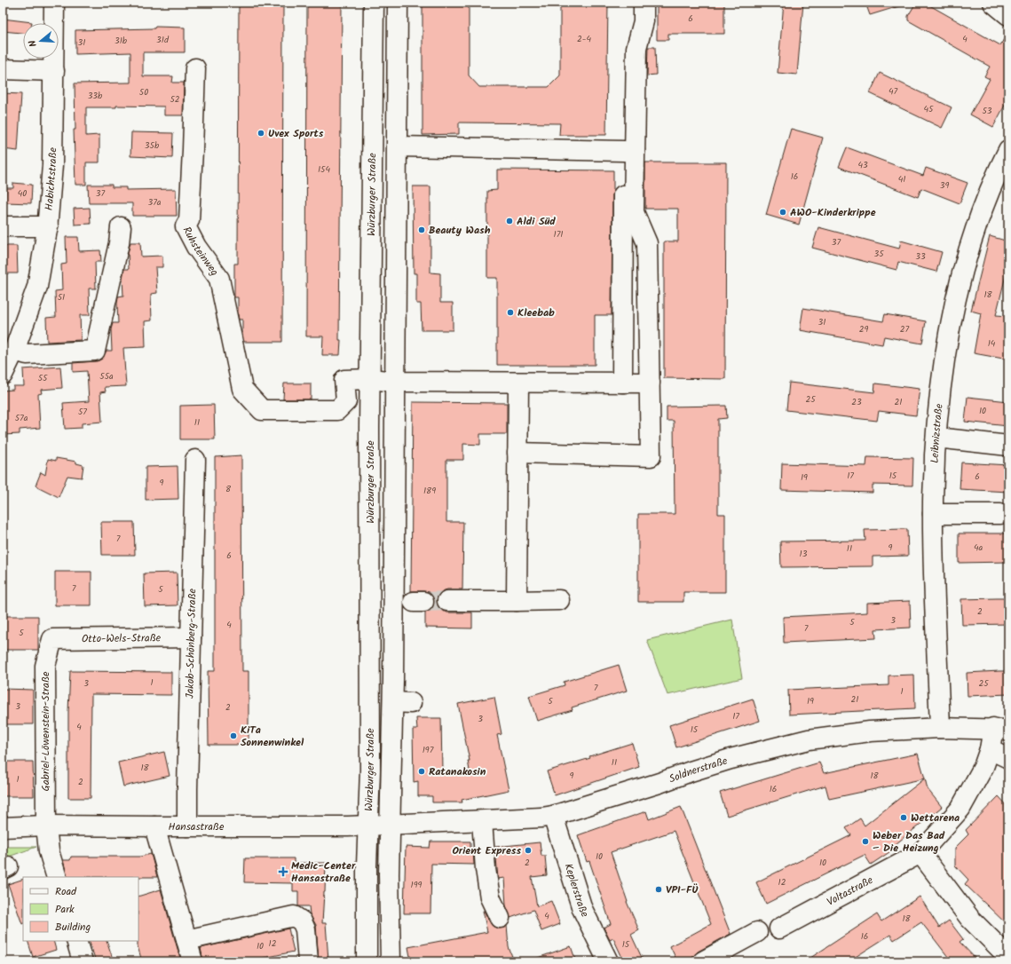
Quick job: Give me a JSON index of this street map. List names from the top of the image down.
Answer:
{
  "streets": {
    "street": [
      "Habichtstraße",
      "Würzburger Straße",
      "Ruhsteinweg",
      "Leibnizstraße",
      "Otto-Wels-Straße",
      "Jakob-Schönberg-Straße",
      "Gabriel-Löwenstein-Straße",
      "Soldnerstraße",
      "Hansastraße",
      "Keplerstraße",
      "Voltastraße"
    ]
  },
  "crossings": [
    ["Würzburger Straße", "Ruhsteinweg"],
    ["Würzburger Straße", "Soldnerstraße"],
    ["Würzburger Straße", "Hansastraße"],
    ["Leibnizstraße", "Soldnerstraße"],
    ["Otto-Wels-Straße", "Jakob-Schönberg-Straße"],
    ["Otto-Wels-Straße", "Gabriel-Löwenstein-Straße"],
    ["Jakob-Schönberg-Straße", "Hansastraße"],
    ["Gabriel-Löwenstein-Straße", "Hansastraße"],
    ["Soldnerstraße", "Hansastraße"],
    ["Soldnerstraße", "Keplerstraße"],
    ["Soldnerstraße", "Voltastraße"]
  ],
  "places": {
    "other": [
      "Uvex Sports",
      "AWO-Kinderkrippe",
      "Aldi Süd",
      "Beauty Wash",
      "Kleebab",
      "KiTa Sonnenwinkel",
      "Ratanakosin",
      "Wettarena",
      "Weber Das Bad – Die Heizung",
      "Orient Express",
      "VPI-FÜ"
    ],
    "health": ["Medic-Center Hansastraße"]
  },
  "house_numbers": [
    "6",
    "2-4",
    "4",
    "31d",
    "31b",
    "31",
    "47",
    "50",
    "33b",
    "52",
    "45",
    "53",
    "35b",
    "43",
    "154",
    "16",
    "41",
    "39",
    "40",
    "37",
    "37a",
    "171",
    "37",
    "35",
    "33",
    "18",
    "51",
    "31",
    "29",
    "27",
    "14",
    "55a",
    "55",
    "25",
    "23",
    "21",
    "10",
    "57",
    "57a",
    "11",
    "17",
    "15",
    "6",
    "19",
    "9",
    "8",
    "189",
    "7",
    "9",
    "4a",
    "11",
    "13",
    "6",
    "7",
    "5",
    "2",
    "3",
    "5",
    "4",
    "7",
    "5",
    "1",
    "3",
    "25",
    "7",
    "1",
    "21",
    "5",
    "19",
    "3",
    "2",
    "17",
    "3",
    "4",
    "15",
    "197",
    "11",
    "18",
    "9",
    "18",
    "1",
    "2",
    "16",
    "10",
    "2",
    "10",
    "12",
    "199",
    "4",
    "18",
    "16",
    "12",
    "15",
    "10"
  ],
  "legend": ["Road", "Park", "Building"],
  "north": "left"
}
